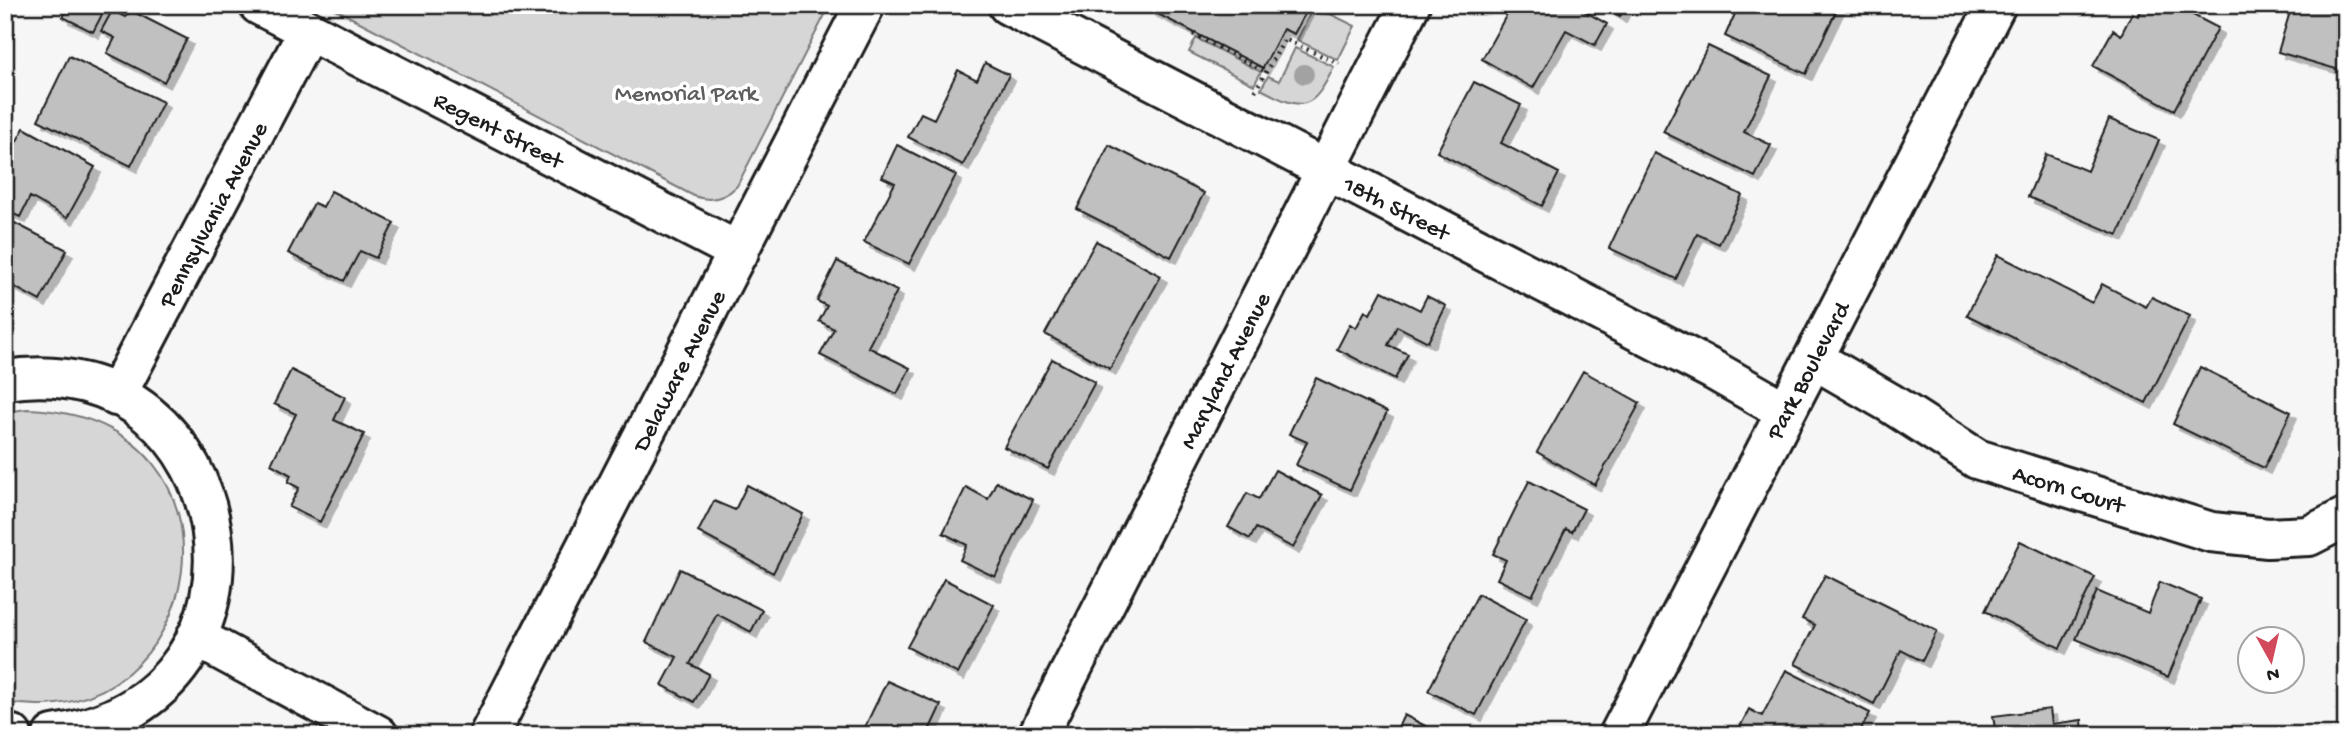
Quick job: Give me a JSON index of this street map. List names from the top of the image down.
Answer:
{
  "streets": {
    "street": [
      "Regent Street",
      "18th Street",
      "Pennsylvania Avenue",
      "Delaware Avenue",
      "Maryland Avenue",
      "Park Boulevard",
      "Acorn Court"
    ]
  },
  "crossings": [
    ["Regent Street", "Pennsylvania Avenue"],
    ["Regent Street", "Delaware Avenue"],
    ["18th Street", "Maryland Avenue"],
    ["18th Street", "Park Boulevard"],
    ["Park Boulevard", "Acorn Court"]
  ],
  "parks": ["Memorial Park"],
  "north": "bottom"
}
